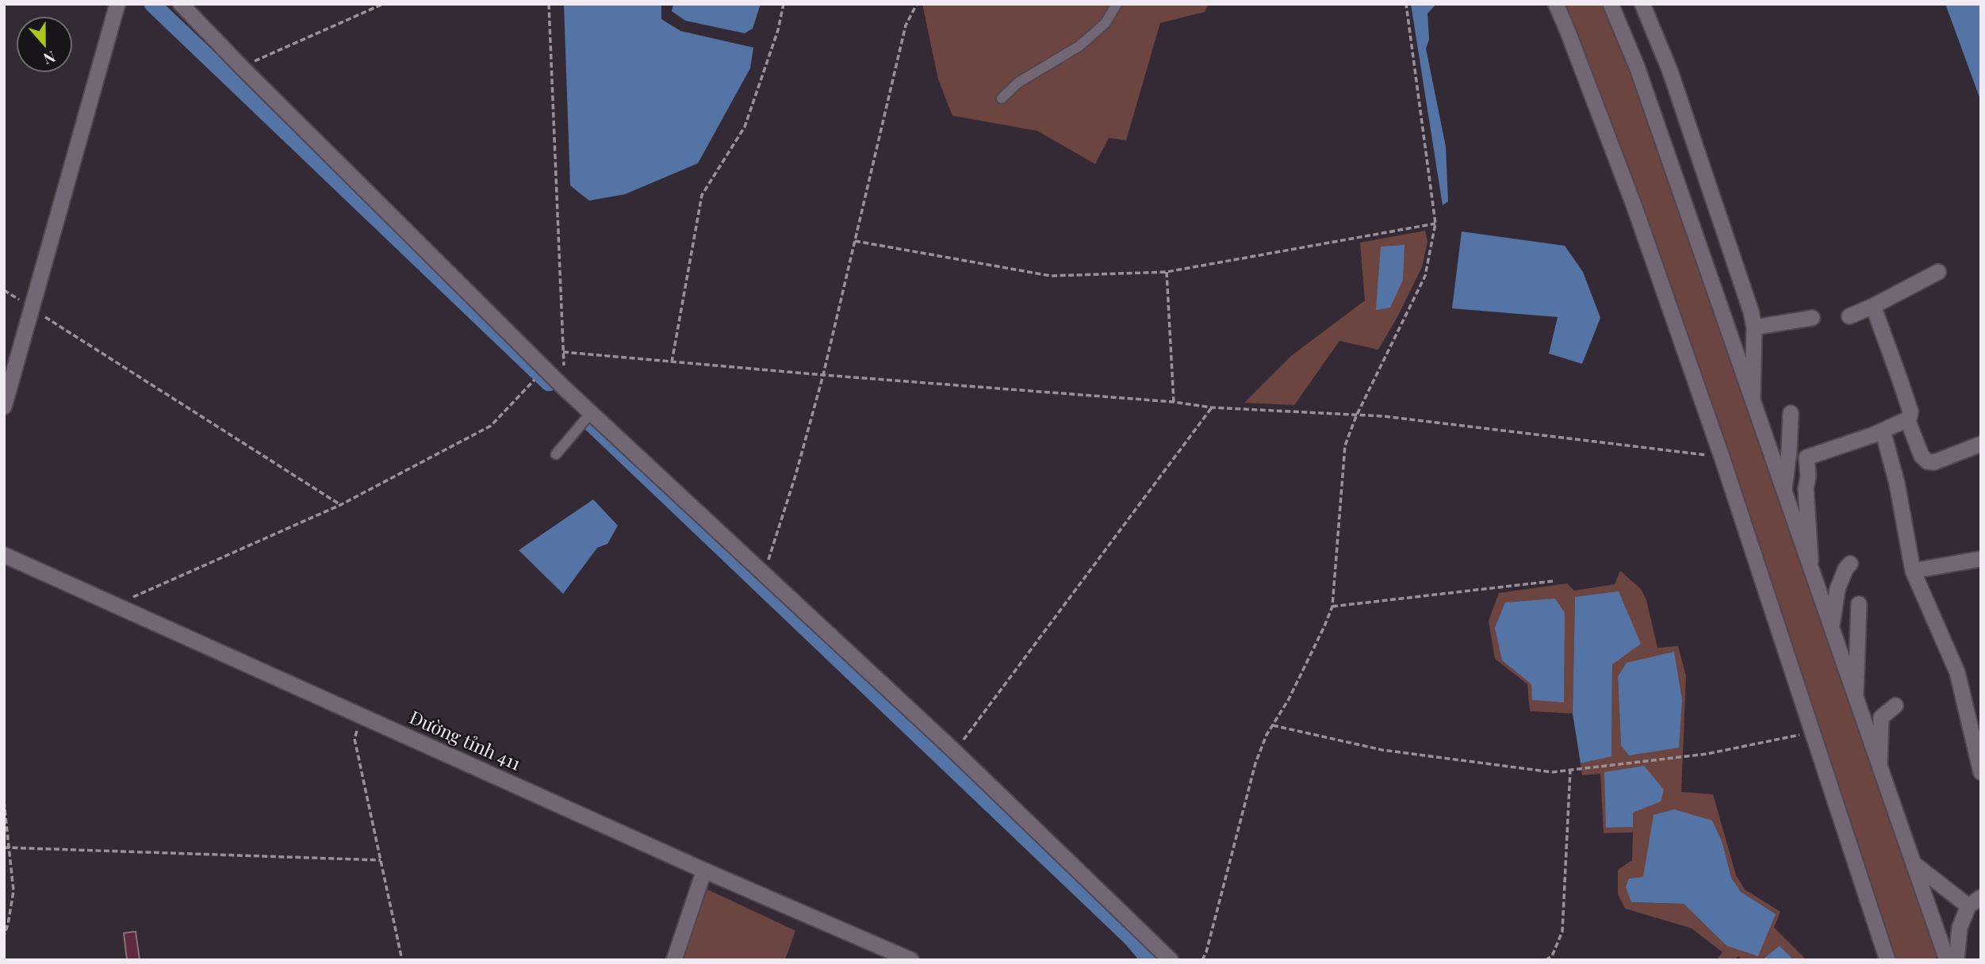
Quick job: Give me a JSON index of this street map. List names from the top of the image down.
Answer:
{
  "streets": {
    "street": ["Đường tỉnh 411"]
  },
  "north": "bottom"
}
